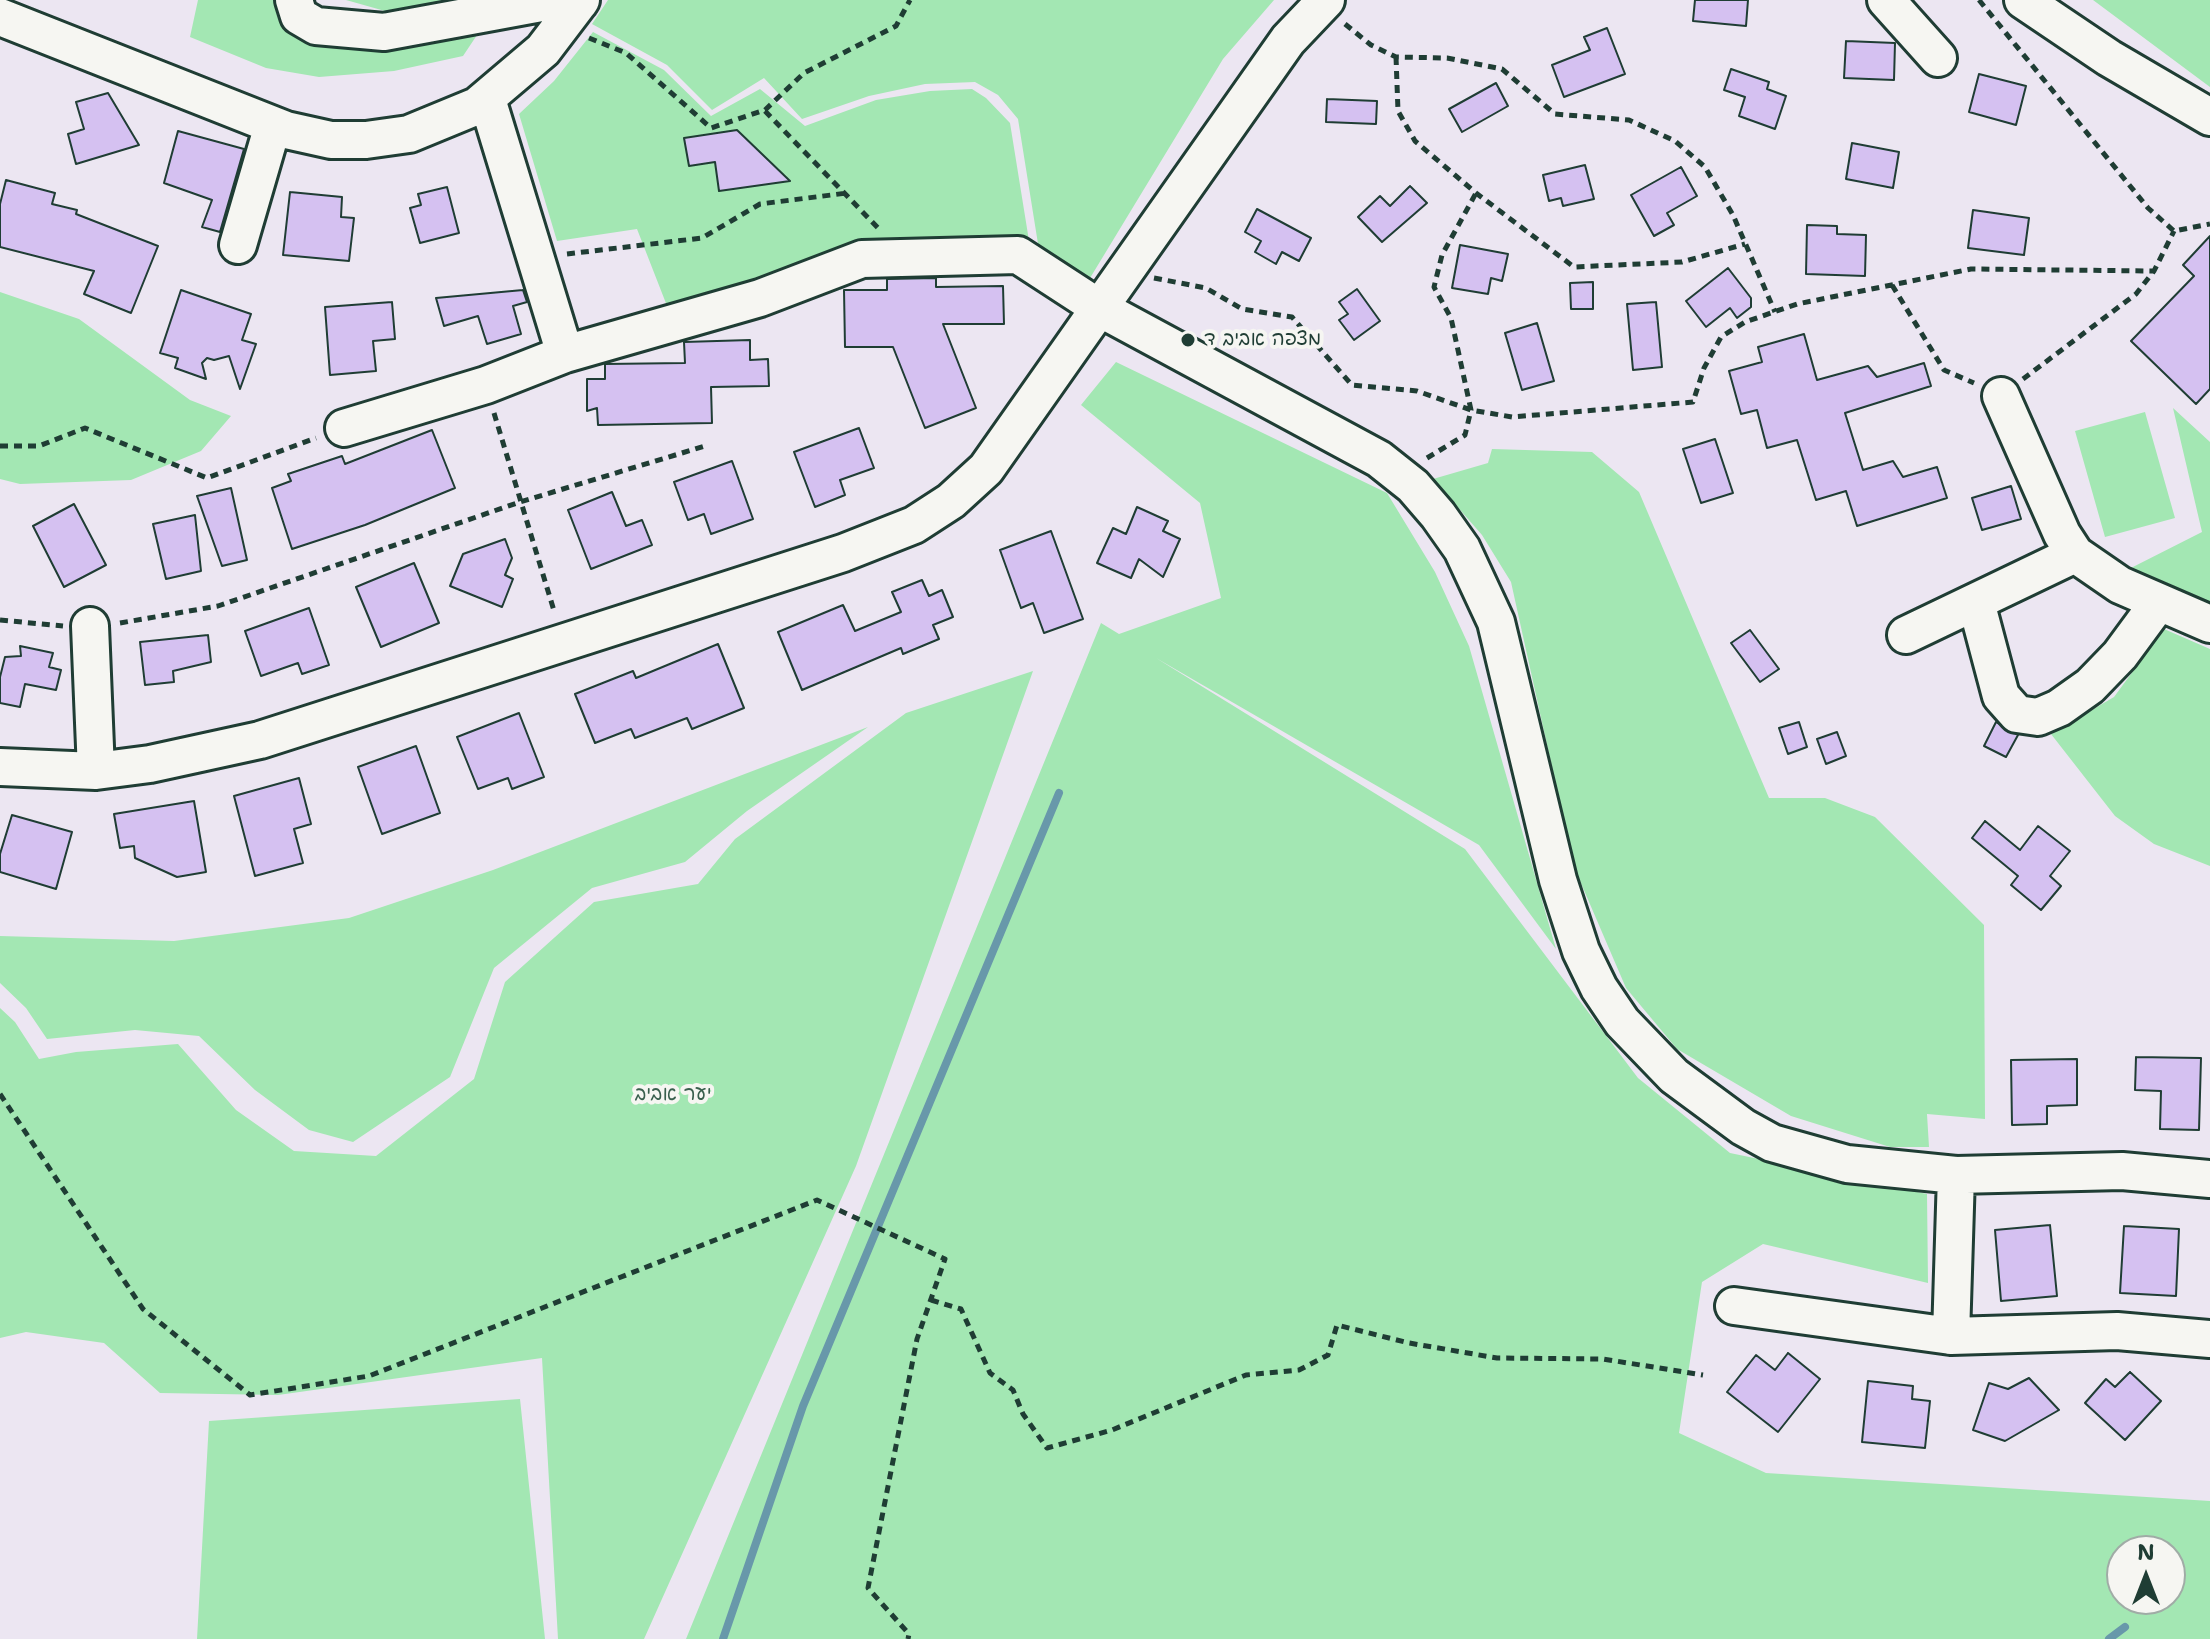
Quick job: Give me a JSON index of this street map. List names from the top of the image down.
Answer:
{
  "parks": ["יער אביב"],
  "places": ["מצפה אביב ד"],
  "north": "top"
}
